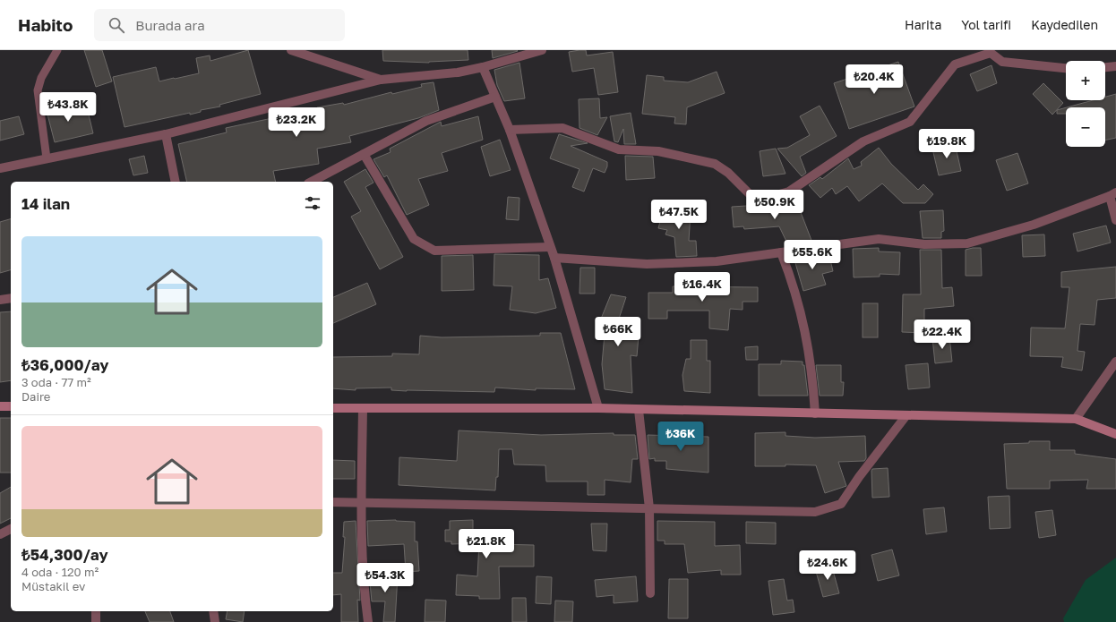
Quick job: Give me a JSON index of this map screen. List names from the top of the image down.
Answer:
{
  "page": {
    "header": "Habito",
    "search": "Burada ara",
    "nav": ["Harita", "Yol tarifi", "Kaydedilen"],
    "map_buttons": ["+", "−"],
    "price": [
      "₺20.4K",
      "₺43.8K",
      "₺23.2K",
      "₺19.8K",
      "₺50.9K",
      "₺47.5K",
      "₺55.6K",
      "₺16.4K",
      "₺66K",
      "₺22.4K",
      "₺36K",
      "₺21.8K",
      "₺24.6K",
      "₺54.3K"
    ],
    "heading": "14 ilan",
    "list": [
      {
        "name": "₺36,000/ay",
        "note": "3 oda · 77 m² · Daire"
      },
      {
        "name": "₺54,300/ay",
        "note": "4 oda · 120 m² · Müstakil ev"
      }
    ]
  }
}
